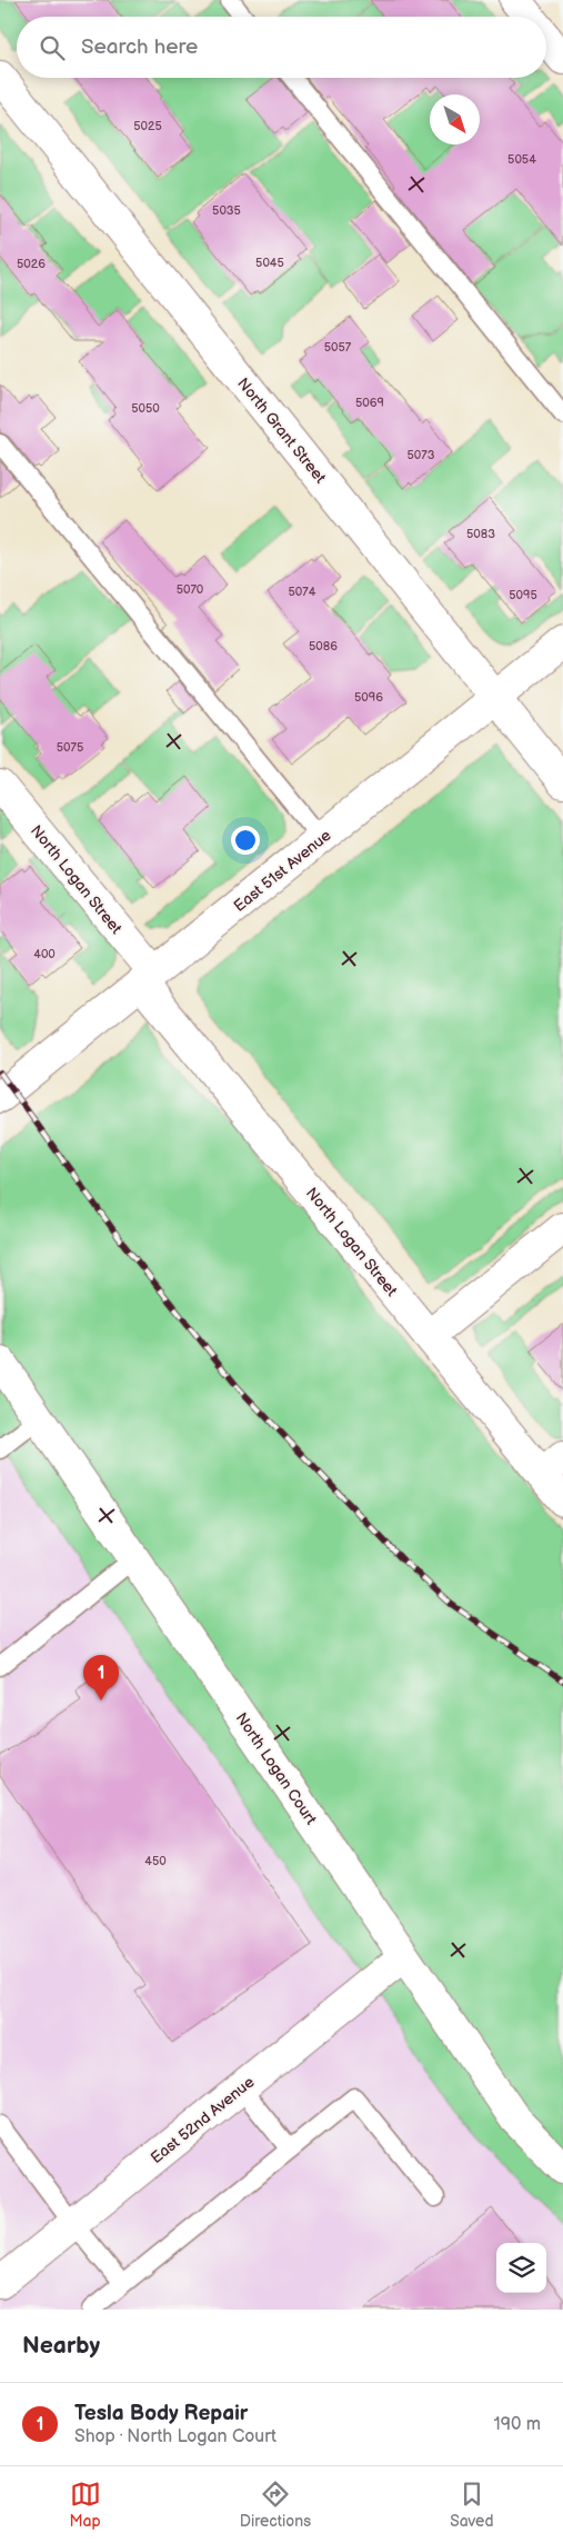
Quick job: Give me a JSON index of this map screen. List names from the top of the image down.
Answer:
{
  "streets": {
    "street": [
      "North Grant Street",
      "East 51st Avenue",
      "North Logan Street",
      "North Logan Court",
      "East 52nd Avenue"
    ]
  },
  "crossings": [
    ["North Grant Street", "East 51st Avenue"],
    ["East 51st Avenue", "North Logan Street"],
    ["North Logan Court", "East 52nd Avenue"]
  ],
  "house_numbers": [
    "5025",
    "5054",
    "5035",
    "5045",
    "5026",
    "5057",
    "5069",
    "5050",
    "5073",
    "5083",
    "5070",
    "5074",
    "5095",
    "5086",
    "5096",
    "5075",
    "400",
    "450"
  ],
  "north": "bottom right",
  "page": {
    "search": "Search here",
    "pins": "1",
    "heading": "Nearby",
    "list": [
      {
        "mark": "1",
        "name": "Tesla Body Repair",
        "note": "Shop · North Logan Court",
        "value": "190 m"
      }
    ],
    "nav": ["Map", "Directions", "Saved"]
  }
}
